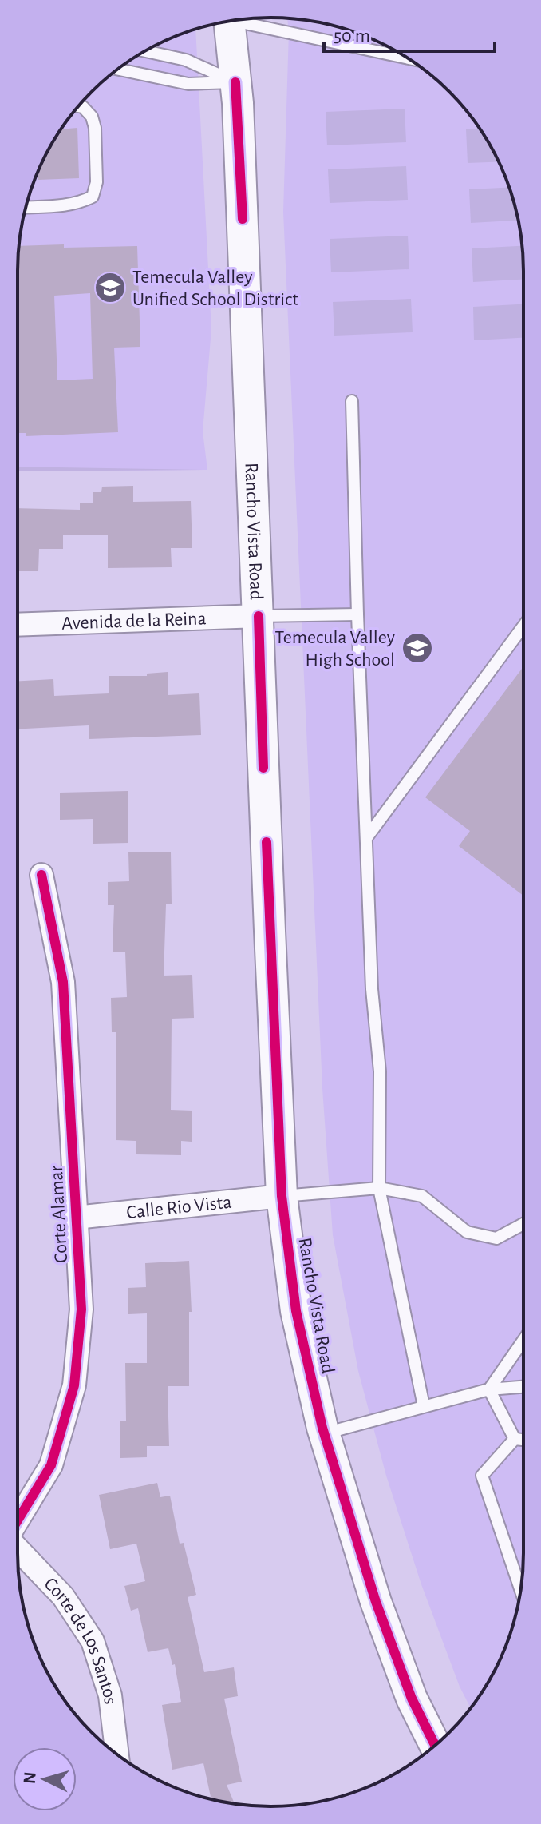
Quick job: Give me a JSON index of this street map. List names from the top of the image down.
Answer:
{
  "streets": {
    "main road": ["Rancho Vista Road"],
    "street": [
      "Avenida de la Reina",
      "Calle Rio Vista",
      "Corte Alamar",
      "Corte de Los Santos"
    ]
  },
  "crossings": [
    ["Rancho Vista Road", "Avenida de la Reina"],
    ["Rancho Vista Road", "Calle Rio Vista"],
    ["Calle Rio Vista", "Corte Alamar"]
  ],
  "places": {
    "school or university": ["Temecula Valley Unified School District", "Temecula Valley High School"]
  },
  "scale_bar": "50 m",
  "north": "left"
}
